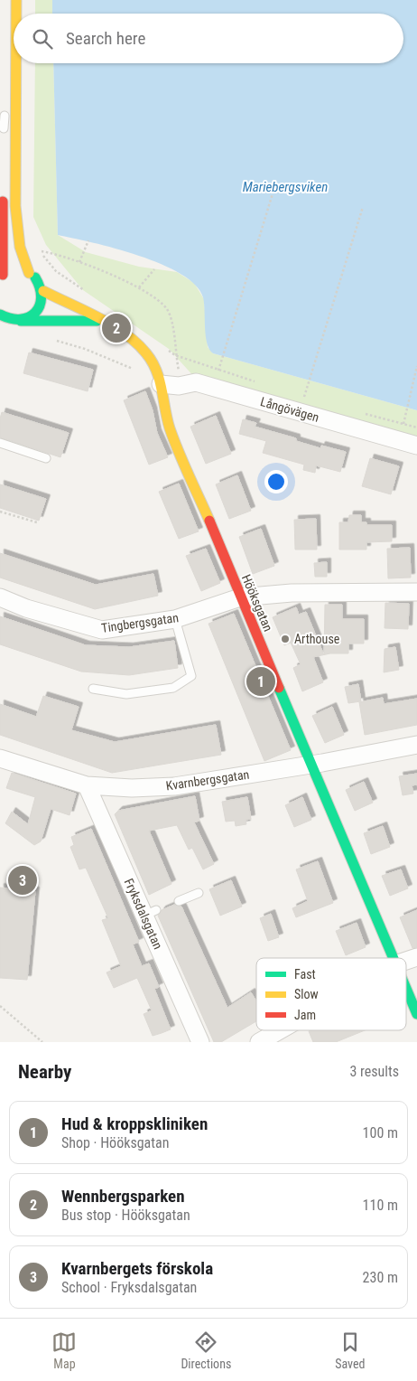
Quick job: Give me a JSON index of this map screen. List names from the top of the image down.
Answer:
{
  "streets": {
    "street": [
      "Långövägen",
      "Hööksgatan",
      "Tingbergsgatan",
      "Kvarnbergsgatan",
      "Fryksdalsgatan"
    ]
  },
  "crossings": [
    ["Långövägen", "Hööksgatan"],
    ["Hööksgatan", "Tingbergsgatan"],
    ["Hööksgatan", "Kvarnbergsgatan"],
    ["Kvarnbergsgatan", "Fryksdalsgatan"]
  ],
  "water": ["Mariebergsviken"],
  "places": ["Arthouse"],
  "legend": ["Fast", "Slow", "Jam"],
  "page": {
    "search": "Search here",
    "pins": ["2", "1", "3"],
    "heading": ["Nearby", "3 results"],
    "list": [
      {
        "mark": "1",
        "name": "Hud & kroppskliniken",
        "note": "Shop · Hööksgatan",
        "value": "100 m"
      },
      {
        "mark": "2",
        "name": "Wennbergsparken",
        "note": "Bus stop · Hööksgatan",
        "value": "110 m"
      },
      {
        "mark": "3",
        "name": "Kvarnbergets förskola",
        "note": "School · Fryksdalsgatan",
        "value": "230 m"
      }
    ],
    "nav": ["Map", "Directions", "Saved"]
  }
}
